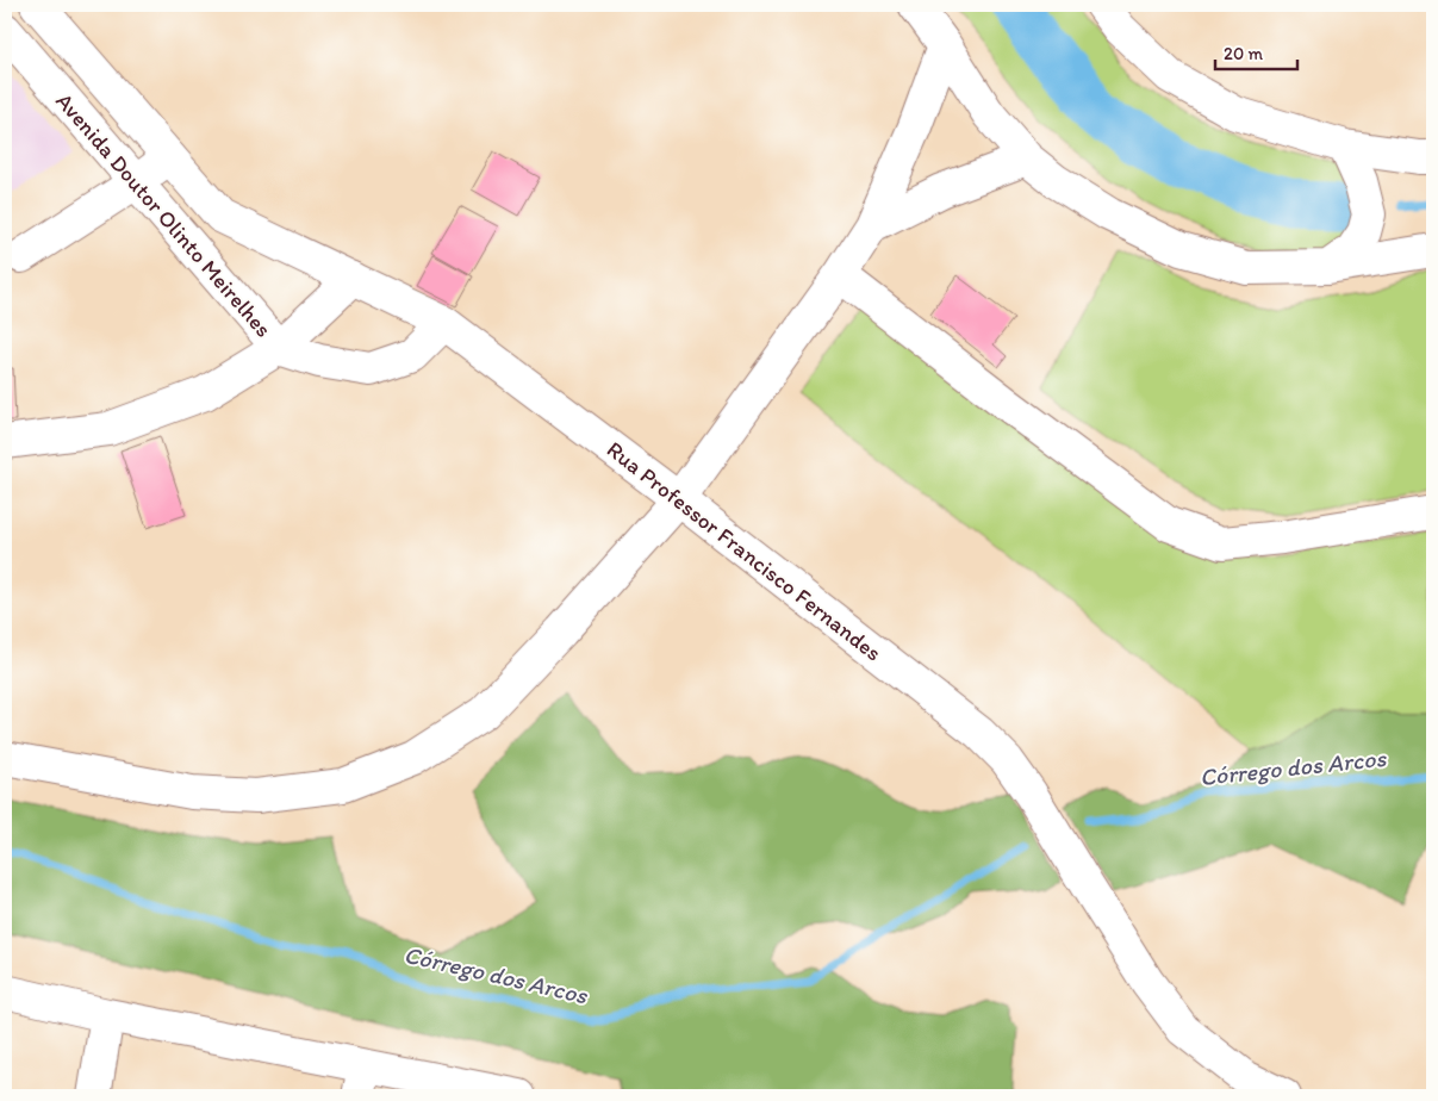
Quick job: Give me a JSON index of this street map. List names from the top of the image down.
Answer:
{
  "streets": {
    "street": ["Avenida Doutor Olinto Meirelhes", "Rua Professor Francisco Fernandes"]
  },
  "crossings": [
    ["Avenida Doutor Olinto Meirelhes", "Rua Professor Francisco Fernandes"]
  ],
  "water": ["Córrego dos Arcos"],
  "scale_bar": "20 m"
}
